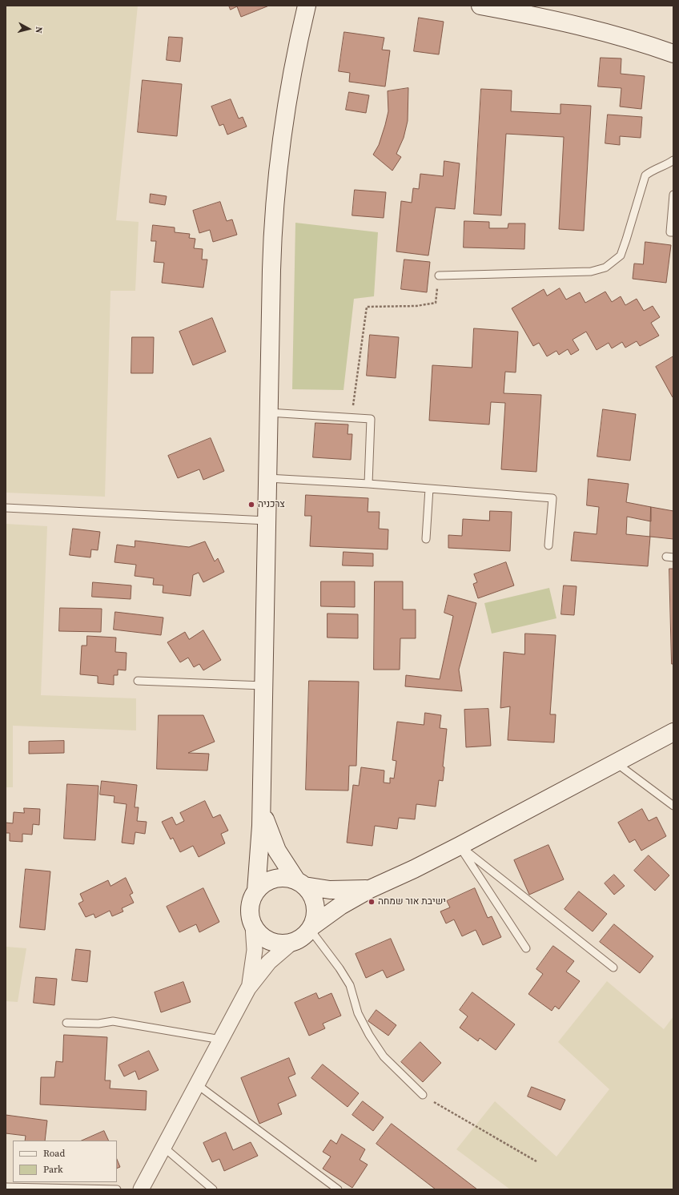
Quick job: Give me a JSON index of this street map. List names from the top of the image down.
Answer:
{
  "places": ["צרכניה", "ישיבת אור שמחה"],
  "legend": ["Road", "Park"],
  "north": "right"
}
